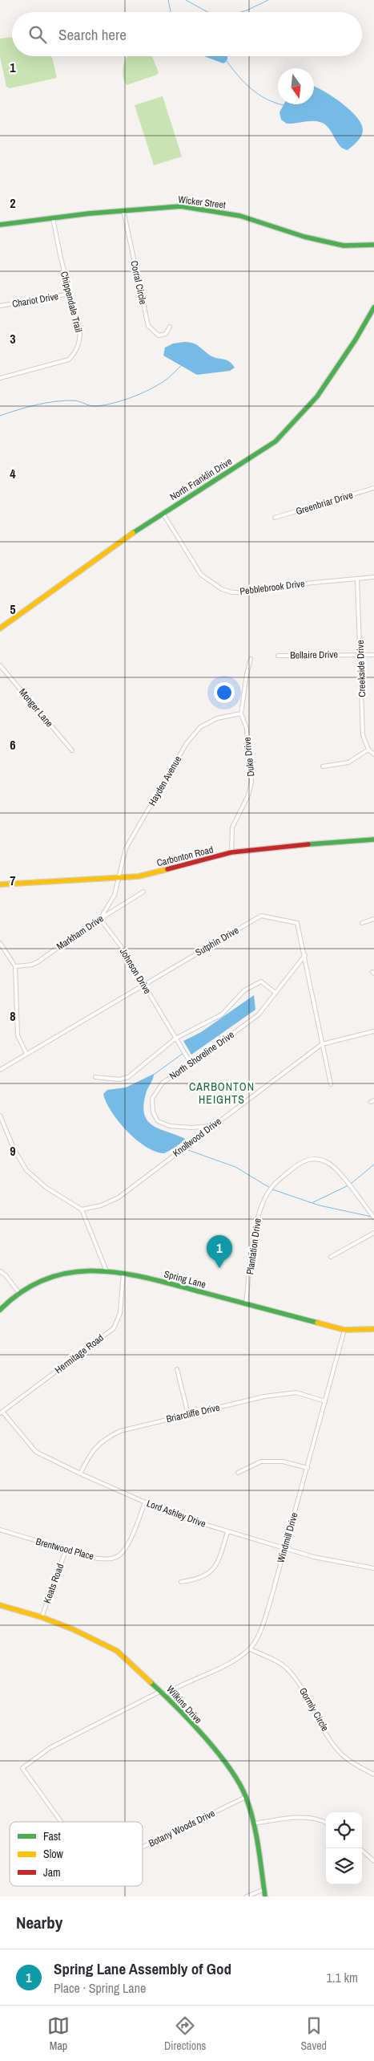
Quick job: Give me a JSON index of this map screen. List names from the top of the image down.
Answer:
{
  "streets": {
    "street": [
      "Wicker Street",
      "Corral Circle",
      "Chariot Drive",
      "Chippendale Trail",
      "North Franklin Drive",
      "Greenbriar Drive",
      "Pebblebrook Drive",
      "Bellaire Drive",
      "Creekside Drive",
      "Monger Lane",
      "Duke Drive",
      "Hayden Avenue",
      "Carbonton Road",
      "Markham Drive",
      "Sutphin Drive",
      "Johnson Drive",
      "North Shoreline Drive",
      "Knollwood Drive",
      "Plantation Drive",
      "Spring Lane",
      "Hermitage Road",
      "Briarcliffe Drive",
      "Lord Ashley Drive",
      "Windmill Drive",
      "Brentwood Place",
      "Keats Road",
      "Wilkins Drive",
      "Gormly Circle",
      "Botany Woods Drive"
    ]
  },
  "crossings": [
    ["Wicker Street", "Corral Circle"],
    ["Wicker Street", "Chippendale Trail"],
    ["Chariot Drive", "Chippendale Trail"],
    ["North Franklin Drive", "Pebblebrook Drive"],
    ["Pebblebrook Drive", "Creekside Drive"],
    ["Bellaire Drive", "Creekside Drive"],
    ["Duke Drive", "Hayden Avenue"],
    ["Duke Drive", "Carbonton Road"],
    ["Hayden Avenue", "Carbonton Road"],
    ["Markham Drive", "Johnson Drive"],
    ["Sutphin Drive", "Johnson Drive"],
    ["Sutphin Drive", "North Shoreline Drive"],
    ["Sutphin Drive", "Knollwood Drive"],
    ["Johnson Drive", "North Shoreline Drive"],
    ["North Shoreline Drive", "Knollwood Drive"],
    ["Plantation Drive", "Spring Lane"],
    ["Spring Lane", "Hermitage Road"],
    ["Spring Lane", "Windmill Drive"],
    ["Hermitage Road", "Lord Ashley Drive"],
    ["Briarcliffe Drive", "Lord Ashley Drive"],
    ["Briarcliffe Drive", "Windmill Drive"],
    ["Lord Ashley Drive", "Windmill Drive"],
    ["Lord Ashley Drive", "Brentwood Place"],
    ["Windmill Drive", "Gormly Circle"],
    ["Brentwood Place", "Keats Road"],
    ["Keats Road", "Wilkins Drive"],
    ["Wilkins Drive", "Botany Woods Drive"]
  ],
  "districts": ["CARBONTON HEIGHTS"],
  "legend": ["Fast", "Slow", "Jam"],
  "north": "bottom",
  "page": {
    "search": "Search here",
    "pins": "1",
    "heading": "Nearby",
    "list": [
      {
        "mark": "1",
        "name": "Spring Lane Assembly of God",
        "note": "Place · Spring Lane",
        "value": "1.1 km"
      }
    ],
    "nav": ["Map", "Directions", "Saved"]
  },
  "grid": {
    "rows": [
      "1",
      "2",
      "3",
      "4",
      "5",
      "6",
      "7",
      "8",
      "9"
    ]
  }
}
